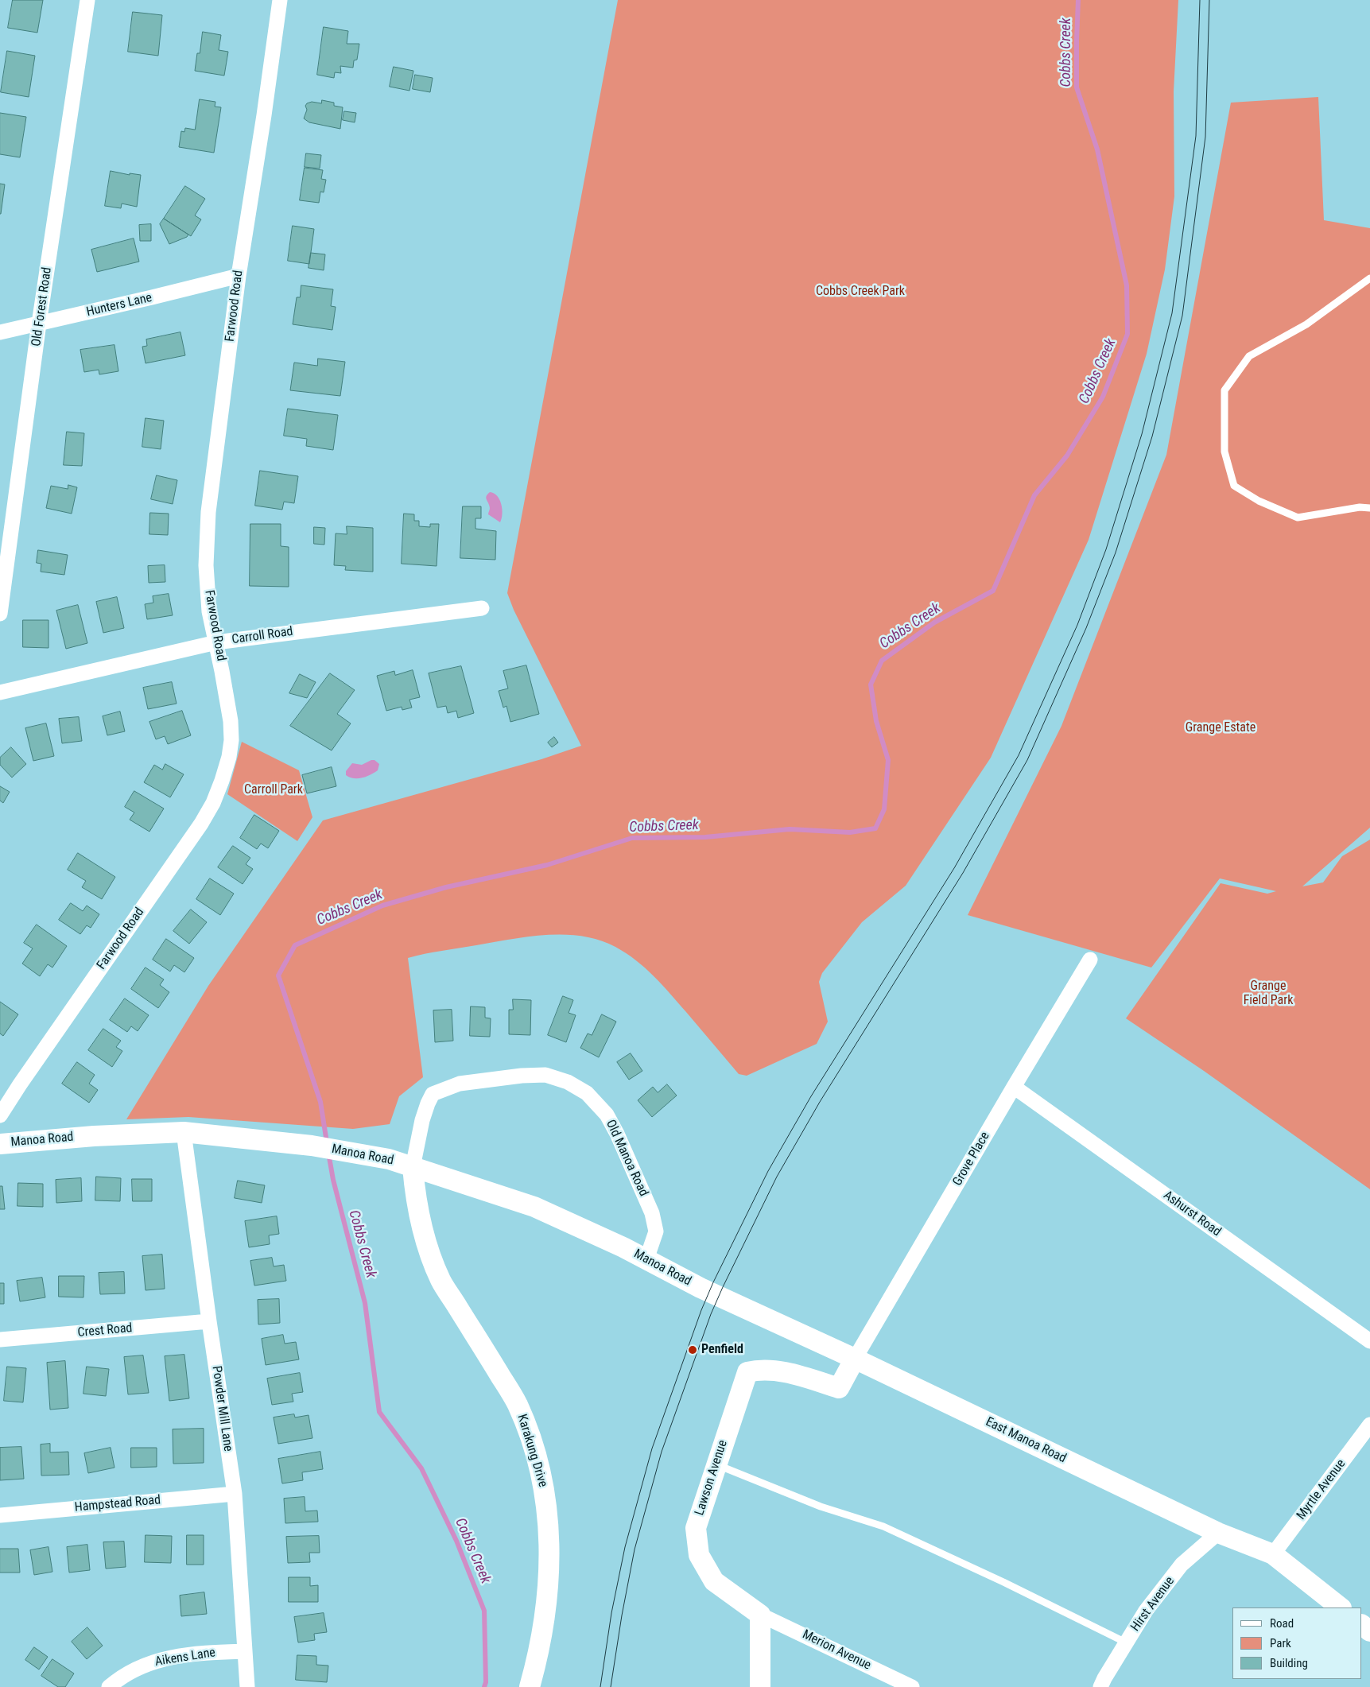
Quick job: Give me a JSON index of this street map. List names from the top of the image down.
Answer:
{
  "streets": {
    "main road": [
      "Manoa Road",
      "East Manoa Road",
      "Karakung Drive",
      "Lawson Avenue"
    ],
    "street": [
      "Hunters Lane",
      "Farwood Road",
      "Old Forest Road",
      "Carroll Road",
      "Old Manoa Road",
      "Grove Place",
      "Ashurst Road",
      "Crest Road",
      "Powder Mill Lane",
      "Myrtle Avenue",
      "Hampstead Road",
      "Hirst Avenue",
      "Merion Avenue",
      "Aikens Lane"
    ]
  },
  "crossings": [
    ["Hunters Lane", "Farwood Road"],
    ["Hunters Lane", "Old Forest Road"],
    ["Farwood Road", "Carroll Road"],
    ["Manoa Road", "Old Manoa Road"],
    ["Manoa Road", "Powder Mill Lane"],
    ["Manoa Road", "East Manoa Road"],
    ["Manoa Road", "Karakung Drive"],
    ["Old Manoa Road", "Karakung Drive"],
    ["Grove Place", "Ashurst Road"],
    ["Grove Place", "East Manoa Road"],
    ["Grove Place", "Lawson Avenue"],
    ["Crest Road", "Powder Mill Lane"],
    ["Powder Mill Lane", "Hampstead Road"],
    ["Powder Mill Lane", "Aikens Lane"],
    ["East Manoa Road", "Lawson Avenue"],
    ["East Manoa Road", "Myrtle Avenue"],
    ["East Manoa Road", "Hirst Avenue"],
    ["Lawson Avenue", "Merion Avenue"]
  ],
  "water": ["Cobbs Creek"],
  "parks": [
    "Cobbs Creek Park",
    "Grange Estate",
    "Carroll Park",
    "Grange Field Park"
  ],
  "places": ["Penfield"],
  "legend": ["Road", "Park", "Building"]
}
